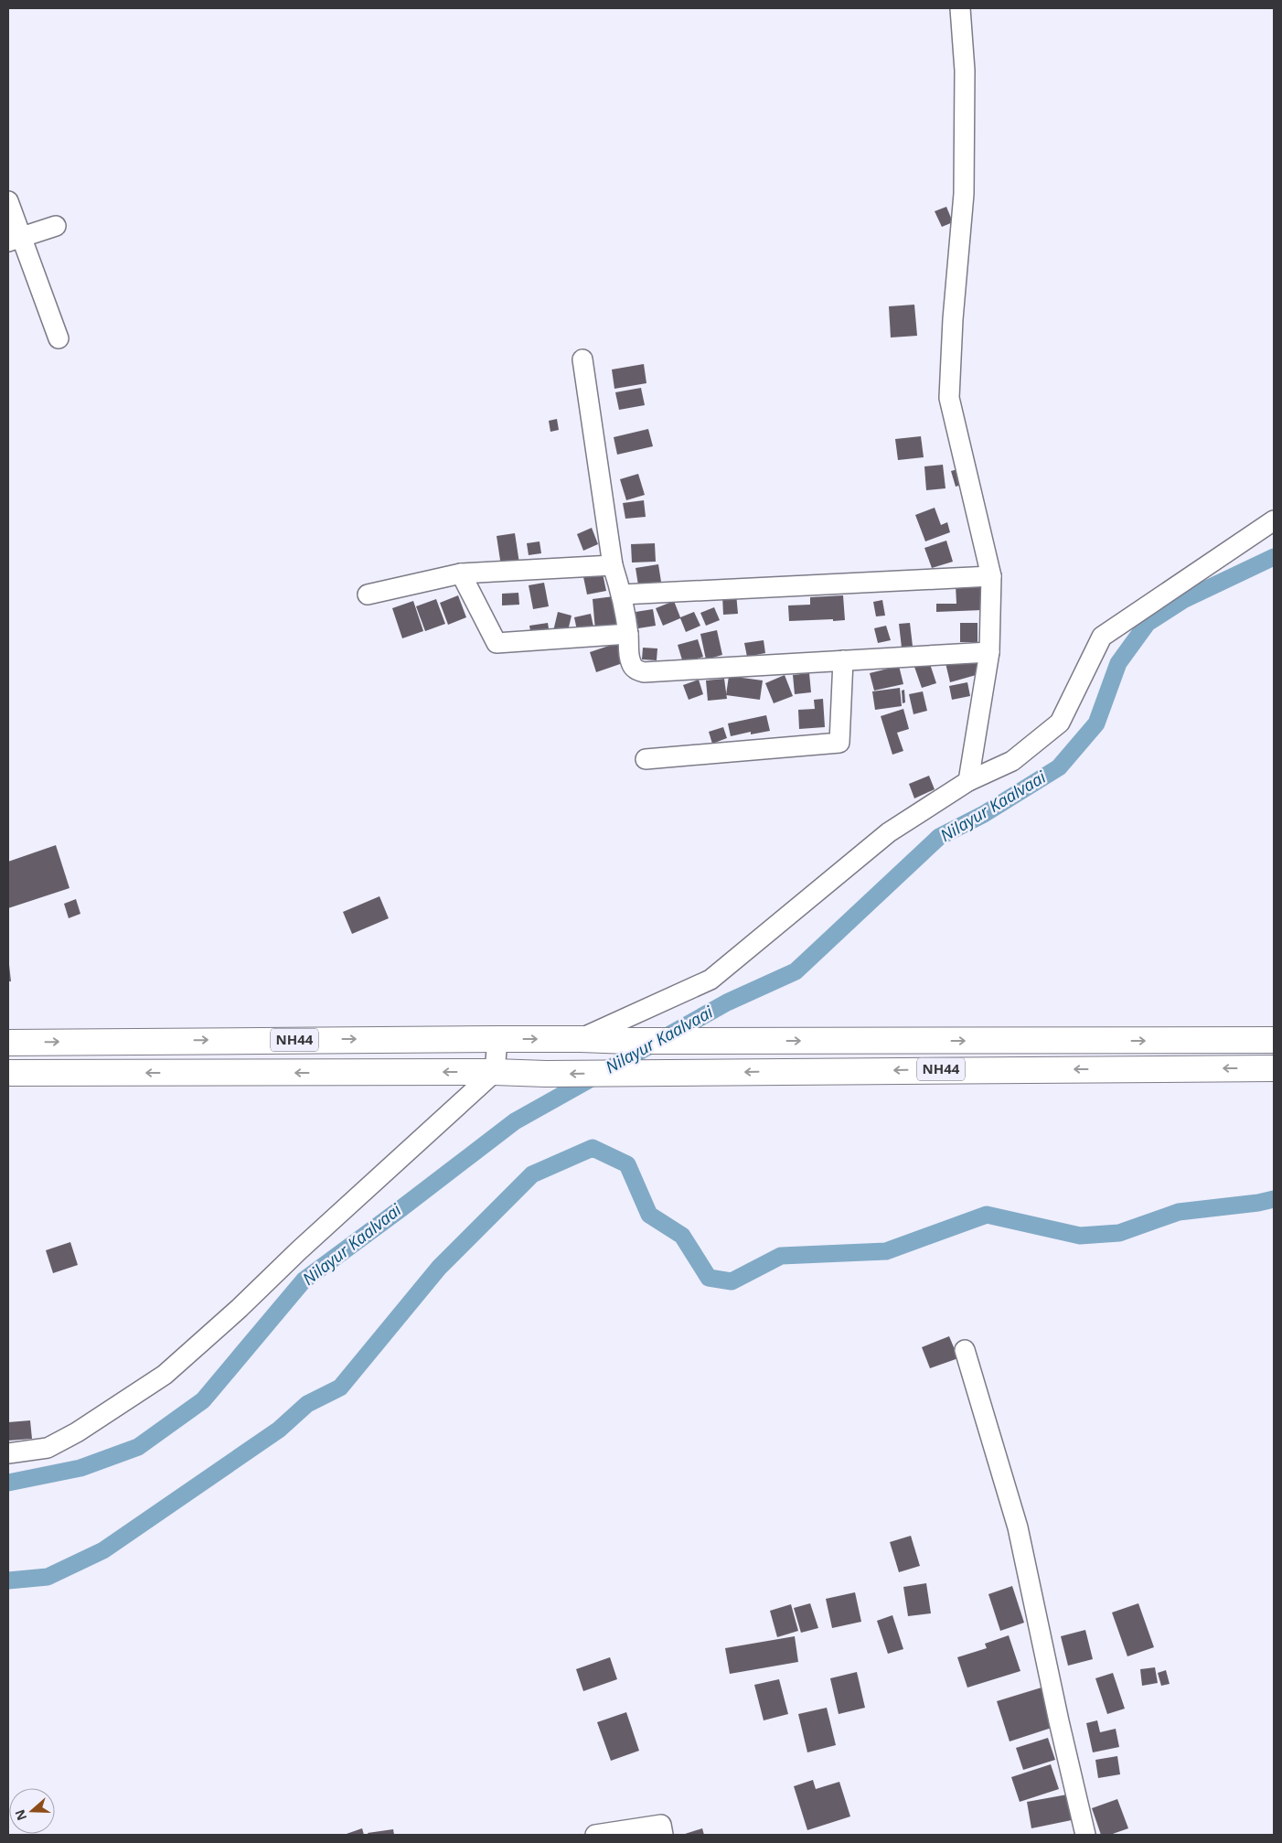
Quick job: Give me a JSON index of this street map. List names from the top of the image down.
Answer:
{
  "streets": {
    "highway": ["NH44"]
  },
  "water": ["Nilayur Kaalvaai"],
  "north": "left"
}
